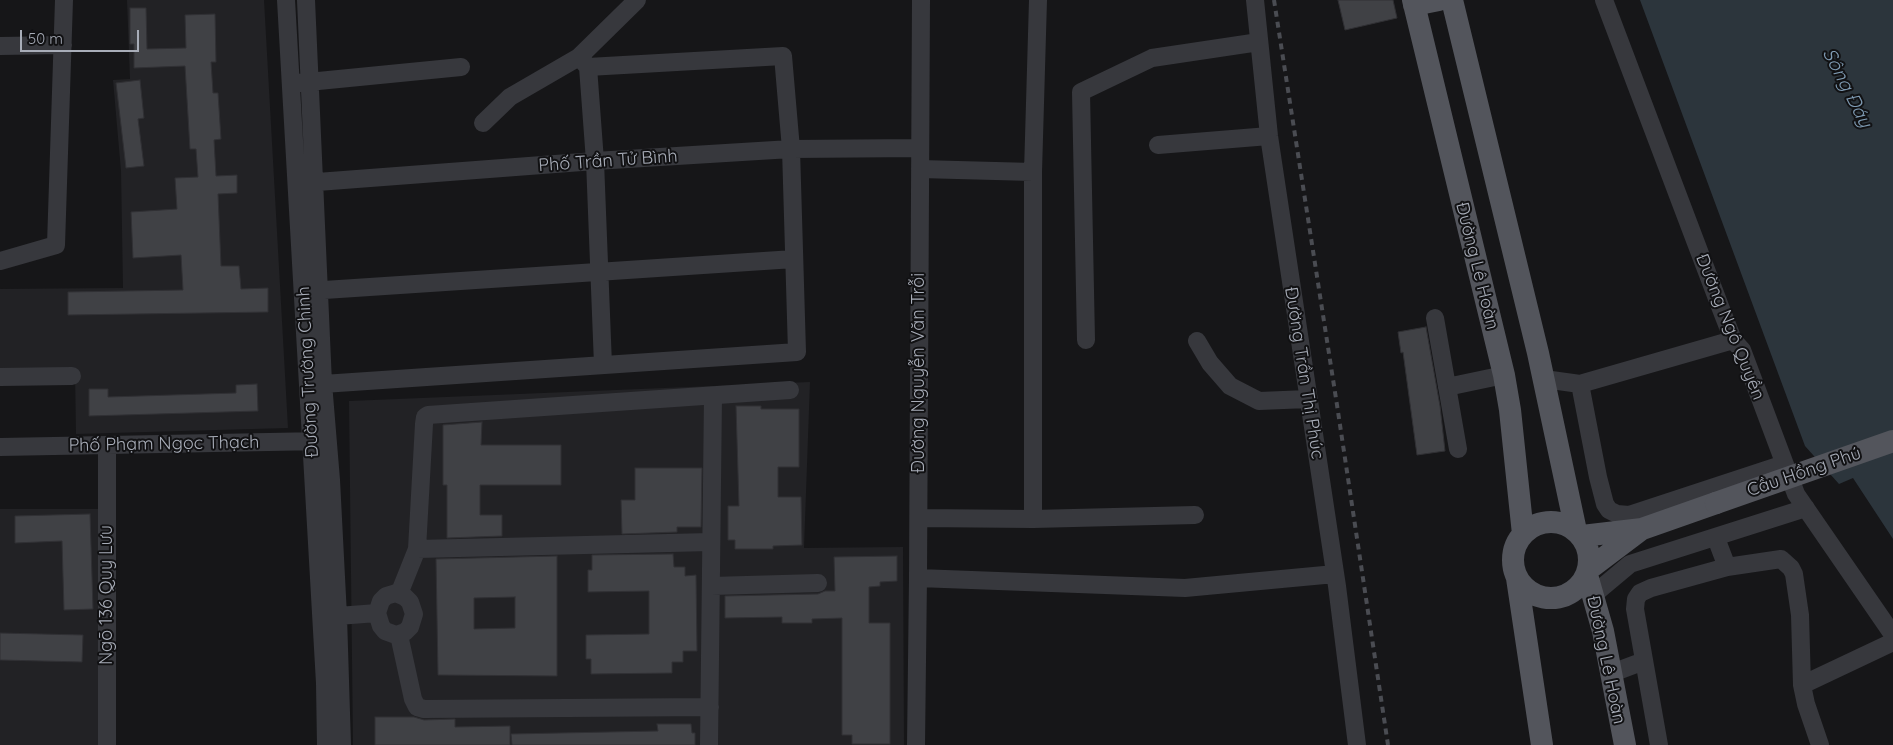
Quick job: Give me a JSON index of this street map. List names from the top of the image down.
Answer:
{
  "streets": {
    "main road": ["Đường Lê Hoàn", "Cầu Hồng Phú"],
    "street": [
      "Phố Trần Tử Bình",
      "Đường Ngô Quyền",
      "Đường Trường Chinh",
      "Đường Nguyễn Văn Trỗi",
      "Đường Trần Thị Phúc",
      "Phố Phạm Ngọc Thạch",
      "Ngõ 136 Quy Lưu"
    ]
  },
  "crossings": [
    ["Phố Trần Tử Bình", "Đường Trường Chinh"],
    ["Phố Trần Tử Bình", "Đường Nguyễn Văn Trỗi"],
    ["Đường Trường Chinh", "Phố Phạm Ngọc Thạch"],
    ["Phố Phạm Ngọc Thạch", "Ngõ 136 Quy Lưu"]
  ],
  "water": ["Sông Đáy"],
  "scale_bar": "50 m"
}
